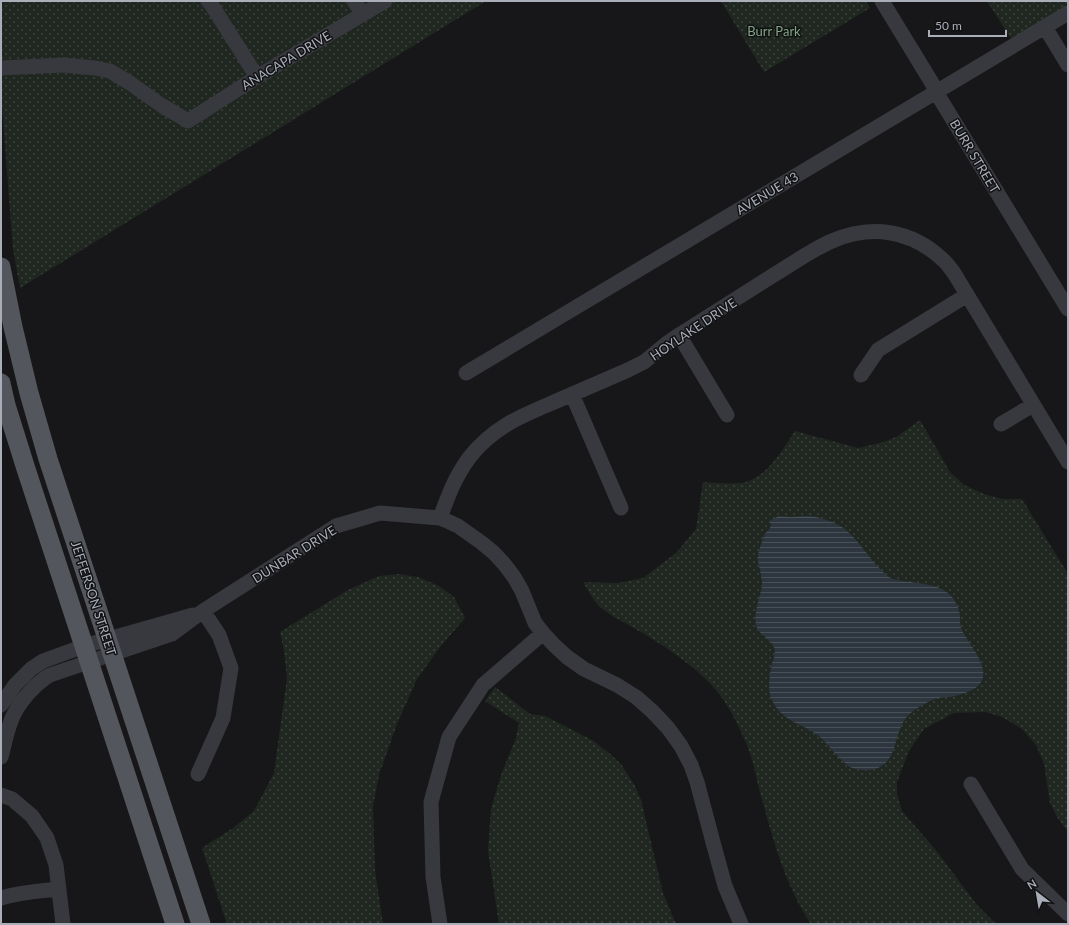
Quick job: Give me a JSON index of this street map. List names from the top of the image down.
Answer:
{
  "streets": {
    "main road": ["JEFFERSON STREET"],
    "street": [
      "ANACAPA DRIVE",
      "BURR STREET",
      "AVENUE 43",
      "HOYLAKE DRIVE",
      "DUNBAR DRIVE"
    ]
  },
  "crossings": [
    ["BURR STREET", "AVENUE 43"],
    ["HOYLAKE DRIVE", "DUNBAR DRIVE"],
    ["DUNBAR DRIVE", "JEFFERSON STREET"]
  ],
  "parks": ["Burr Park"],
  "scale_bar": "50 m",
  "north": "top left"
}
